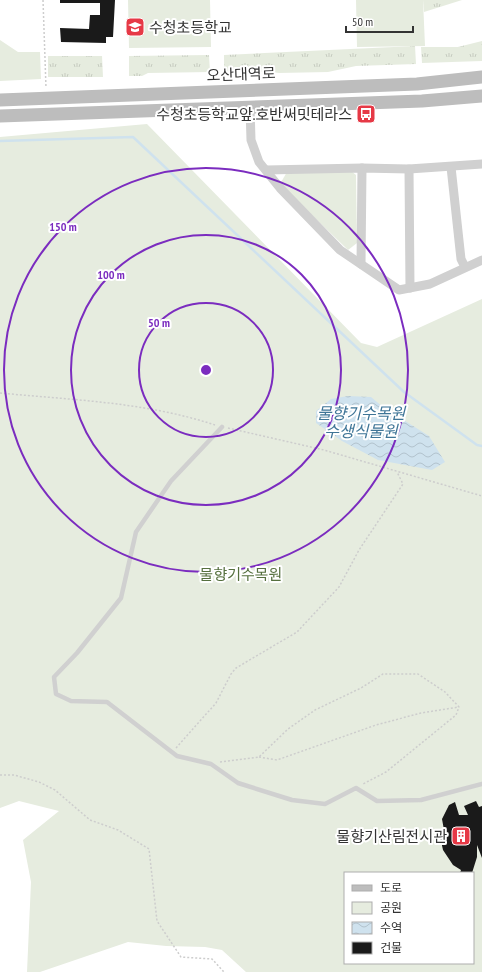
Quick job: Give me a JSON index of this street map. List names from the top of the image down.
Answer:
{
  "streets": {
    "main road": ["오산대역로"]
  },
  "water": ["물향기수목원 수생식물원"],
  "parks": ["물향기수목원"],
  "places": {
    "school or university": ["수청초등학교"],
    "bus stop": ["수청초등학교앞.호반써밋테라스"],
    "building": ["물향기산림전시관"]
  },
  "legend": [
    "도로",
    "공원",
    "수역",
    "건물"
  ],
  "scale_bar": "50 m",
  "rings": ["150 m", "100 m", "50 m"]
}
